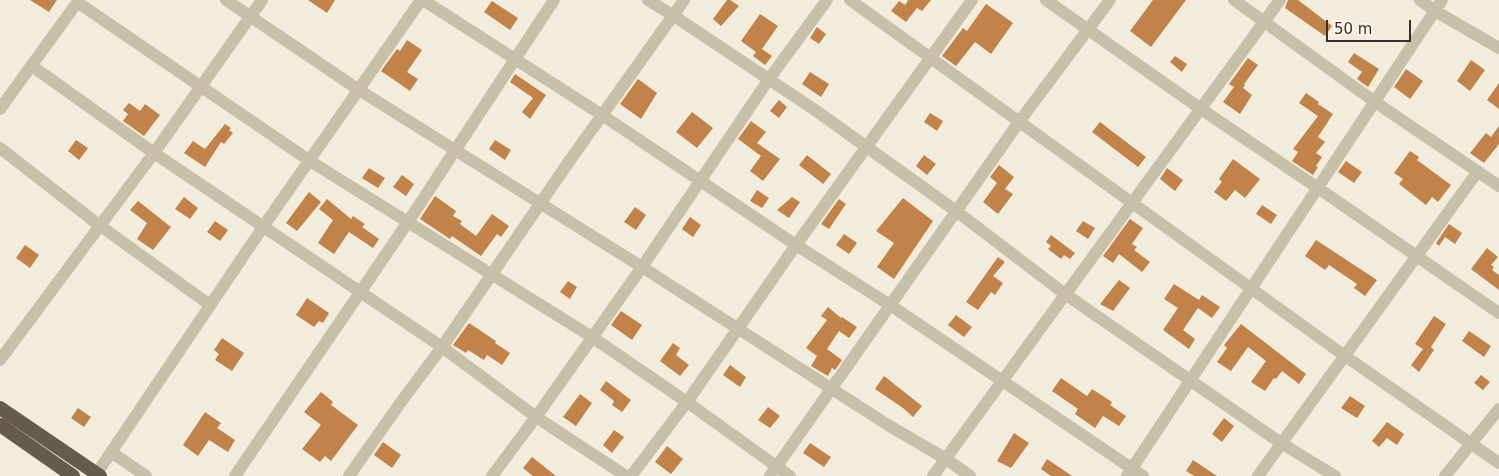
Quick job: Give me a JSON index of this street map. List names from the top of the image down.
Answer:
{
  "scale_bar": "50 m"
}
